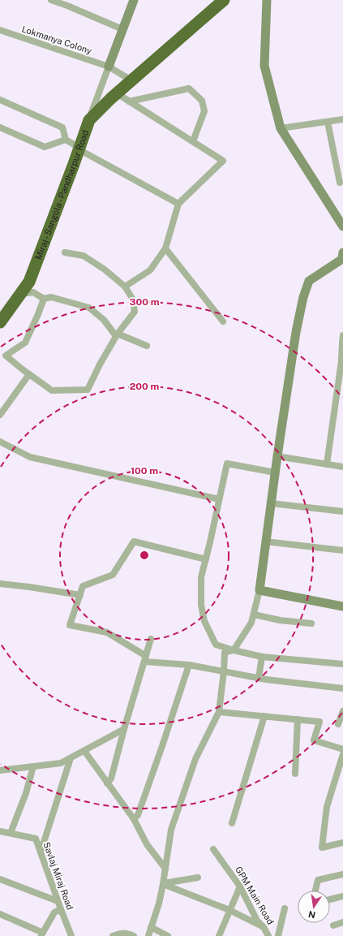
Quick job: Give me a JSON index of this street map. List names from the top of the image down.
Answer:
{
  "streets": {
    "highway": ["Miraj - Sangola - Pandharpur Road"],
    "street": ["Lokmanya Colony", "Savlaj Miraj Road", "GPM Main Road"]
  },
  "crossings": [
    ["Lokmanya Colony", "Miraj - Sangola - Pandharpur Road"]
  ],
  "north": "bottom",
  "rings": ["300 m", "200 m", "100 m"]
}
